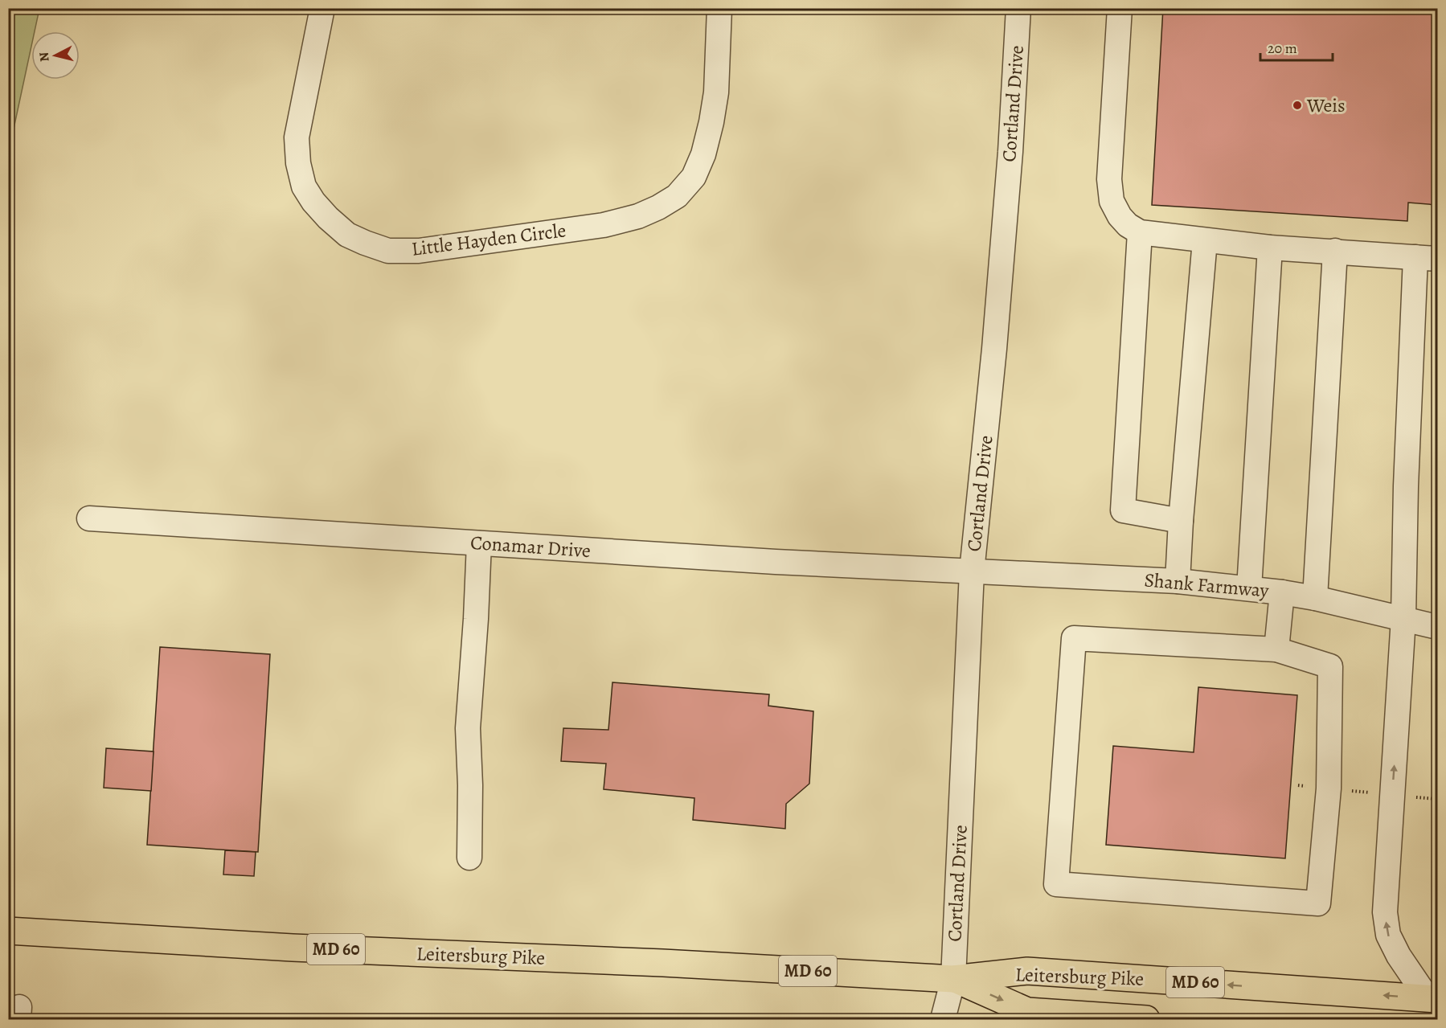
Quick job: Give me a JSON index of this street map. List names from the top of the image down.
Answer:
{
  "streets": {
    "main road": ["MD 60", "Leitersburg Pike"],
    "street": [
      "Cortland Drive",
      "Little Hayden Circle",
      "Conamar Drive",
      "Shank Farmway"
    ]
  },
  "crossings": [
    ["Cortland Drive", "Conamar Drive"],
    ["Cortland Drive", "Shank Farmway"],
    ["Cortland Drive", "Leitersburg Pike"],
    ["Conamar Drive", "Shank Farmway"]
  ],
  "places": ["Weis"],
  "scale_bar": "20 m",
  "north": "left"
}
